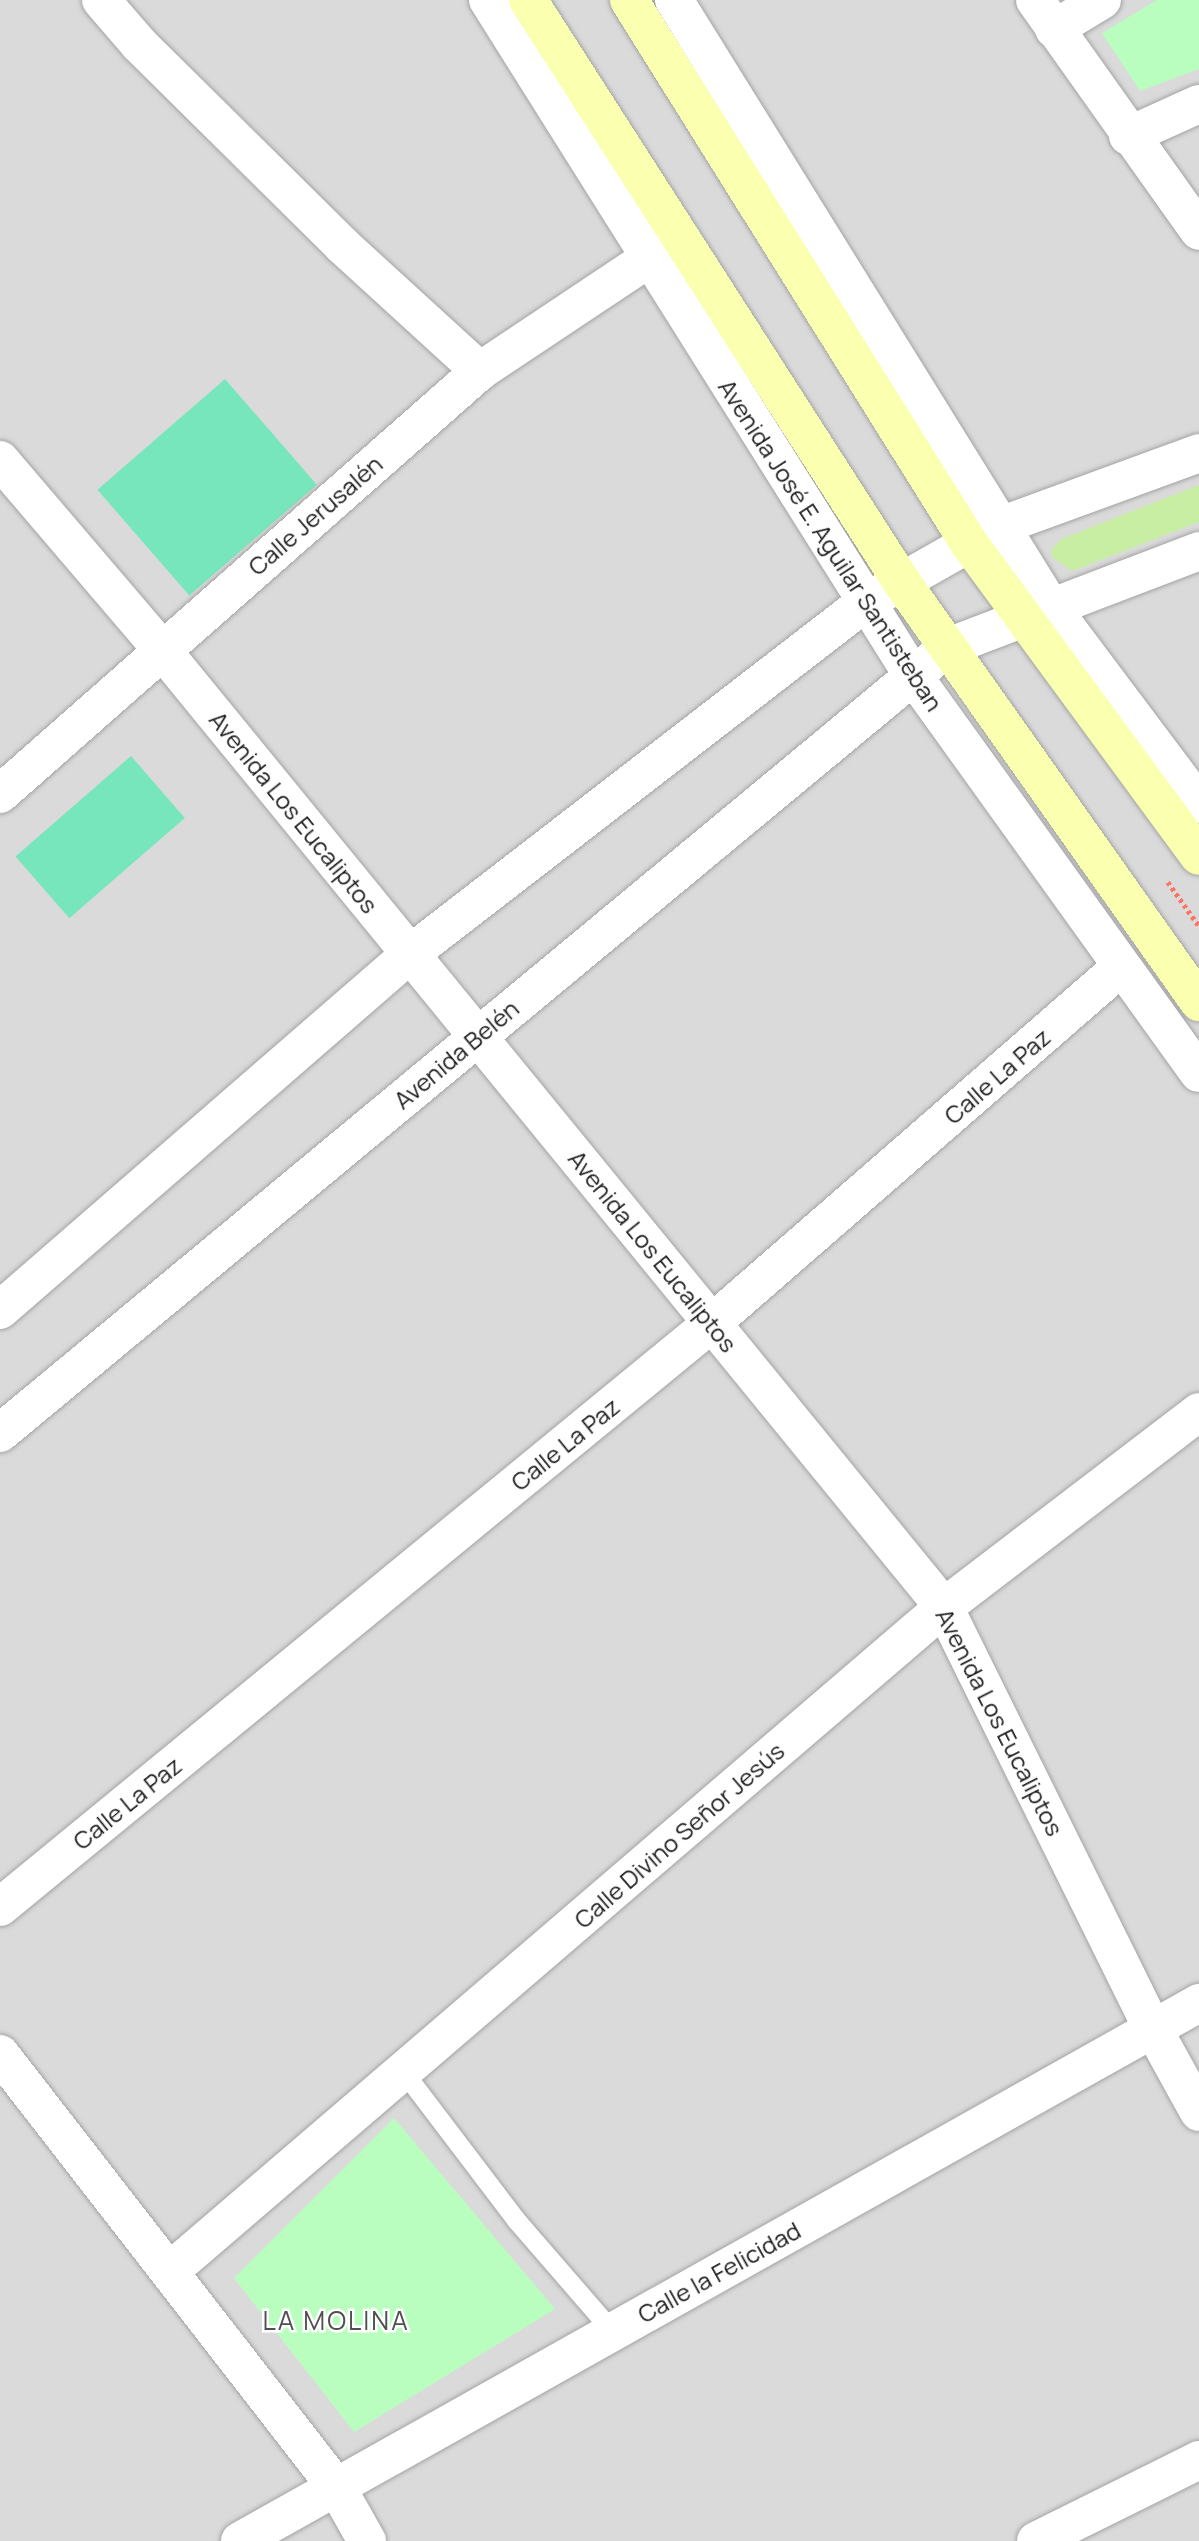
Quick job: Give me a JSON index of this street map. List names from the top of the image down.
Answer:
{
  "streets": {
    "main road": ["Avenida José E. Aguilar Santisteban"],
    "street": [
      "Calle Jerusalén",
      "Avenida Los Eucaliptos",
      "Avenida Belén",
      "Calle La Paz",
      "Calle Divino Señor Jesús",
      "Calle la Felicidad"
    ]
  },
  "crossings": [
    ["Calle Jerusalén", "Avenida José E. Aguilar Santisteban"],
    ["Calle Jerusalén", "Avenida Los Eucaliptos"],
    ["Avenida José E. Aguilar Santisteban", "Avenida Belén"],
    ["Avenida José E. Aguilar Santisteban", "Calle La Paz"],
    ["Avenida Los Eucaliptos", "Avenida Belén"],
    ["Avenida Los Eucaliptos", "Calle La Paz"],
    ["Avenida Los Eucaliptos", "Calle Divino Señor Jesús"],
    ["Avenida Los Eucaliptos", "Calle la Felicidad"]
  ],
  "districts": ["LA MOLINA"]
}
